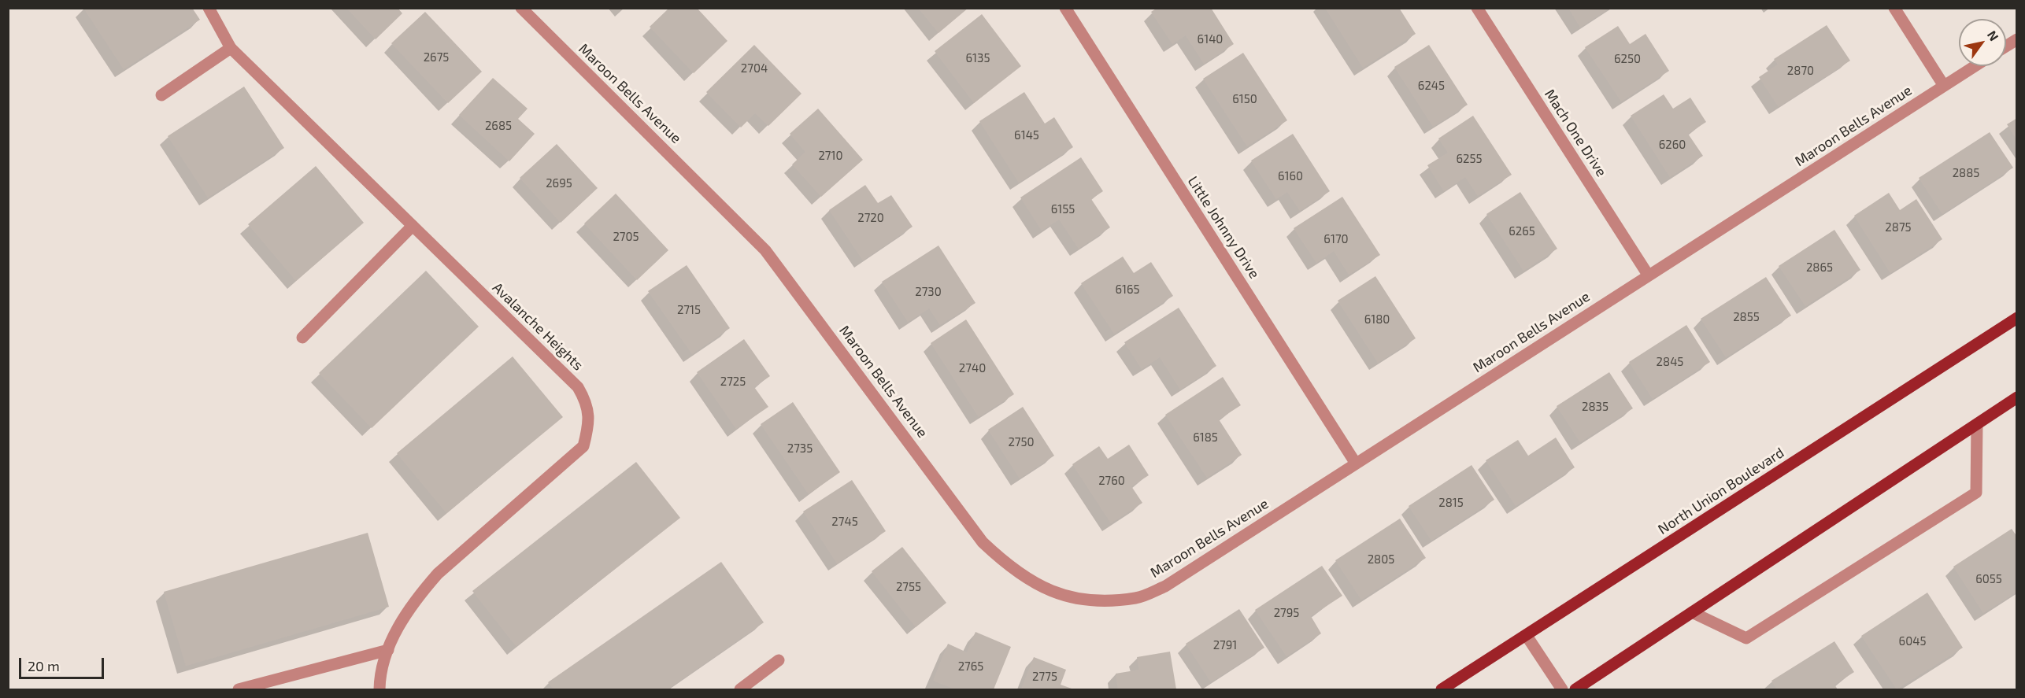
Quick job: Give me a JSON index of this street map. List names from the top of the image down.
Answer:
{
  "streets": {
    "main road": ["North Union Boulevard"],
    "street": [
      "Maroon Bells Avenue",
      "Mach One Drive",
      "Little Johnny Drive",
      "Avalanche Heights"
    ]
  },
  "crossings": [
    ["Maroon Bells Avenue", "Mach One Drive"],
    ["Maroon Bells Avenue", "Little Johnny Drive"]
  ],
  "house_numbers": [
    "6140",
    "2675",
    "6135",
    "6250",
    "2704",
    "2870",
    "6245",
    "6150",
    "2685",
    "6145",
    "6260",
    "2710",
    "6255",
    "2885",
    "6160",
    "2695",
    "6155",
    "2720",
    "2875",
    "6265",
    "2705",
    "6170",
    "2865",
    "6165",
    "2730",
    "2715",
    "2855",
    "6180",
    "2845",
    "2740",
    "2725",
    "2835",
    "6185",
    "2750",
    "2735",
    "2760",
    "2815",
    "2745",
    "2805",
    "6055",
    "2755",
    "2795",
    "6045",
    "2791",
    "2765",
    "2775"
  ],
  "scale_bar": "20 m",
  "north": "top right"
}
